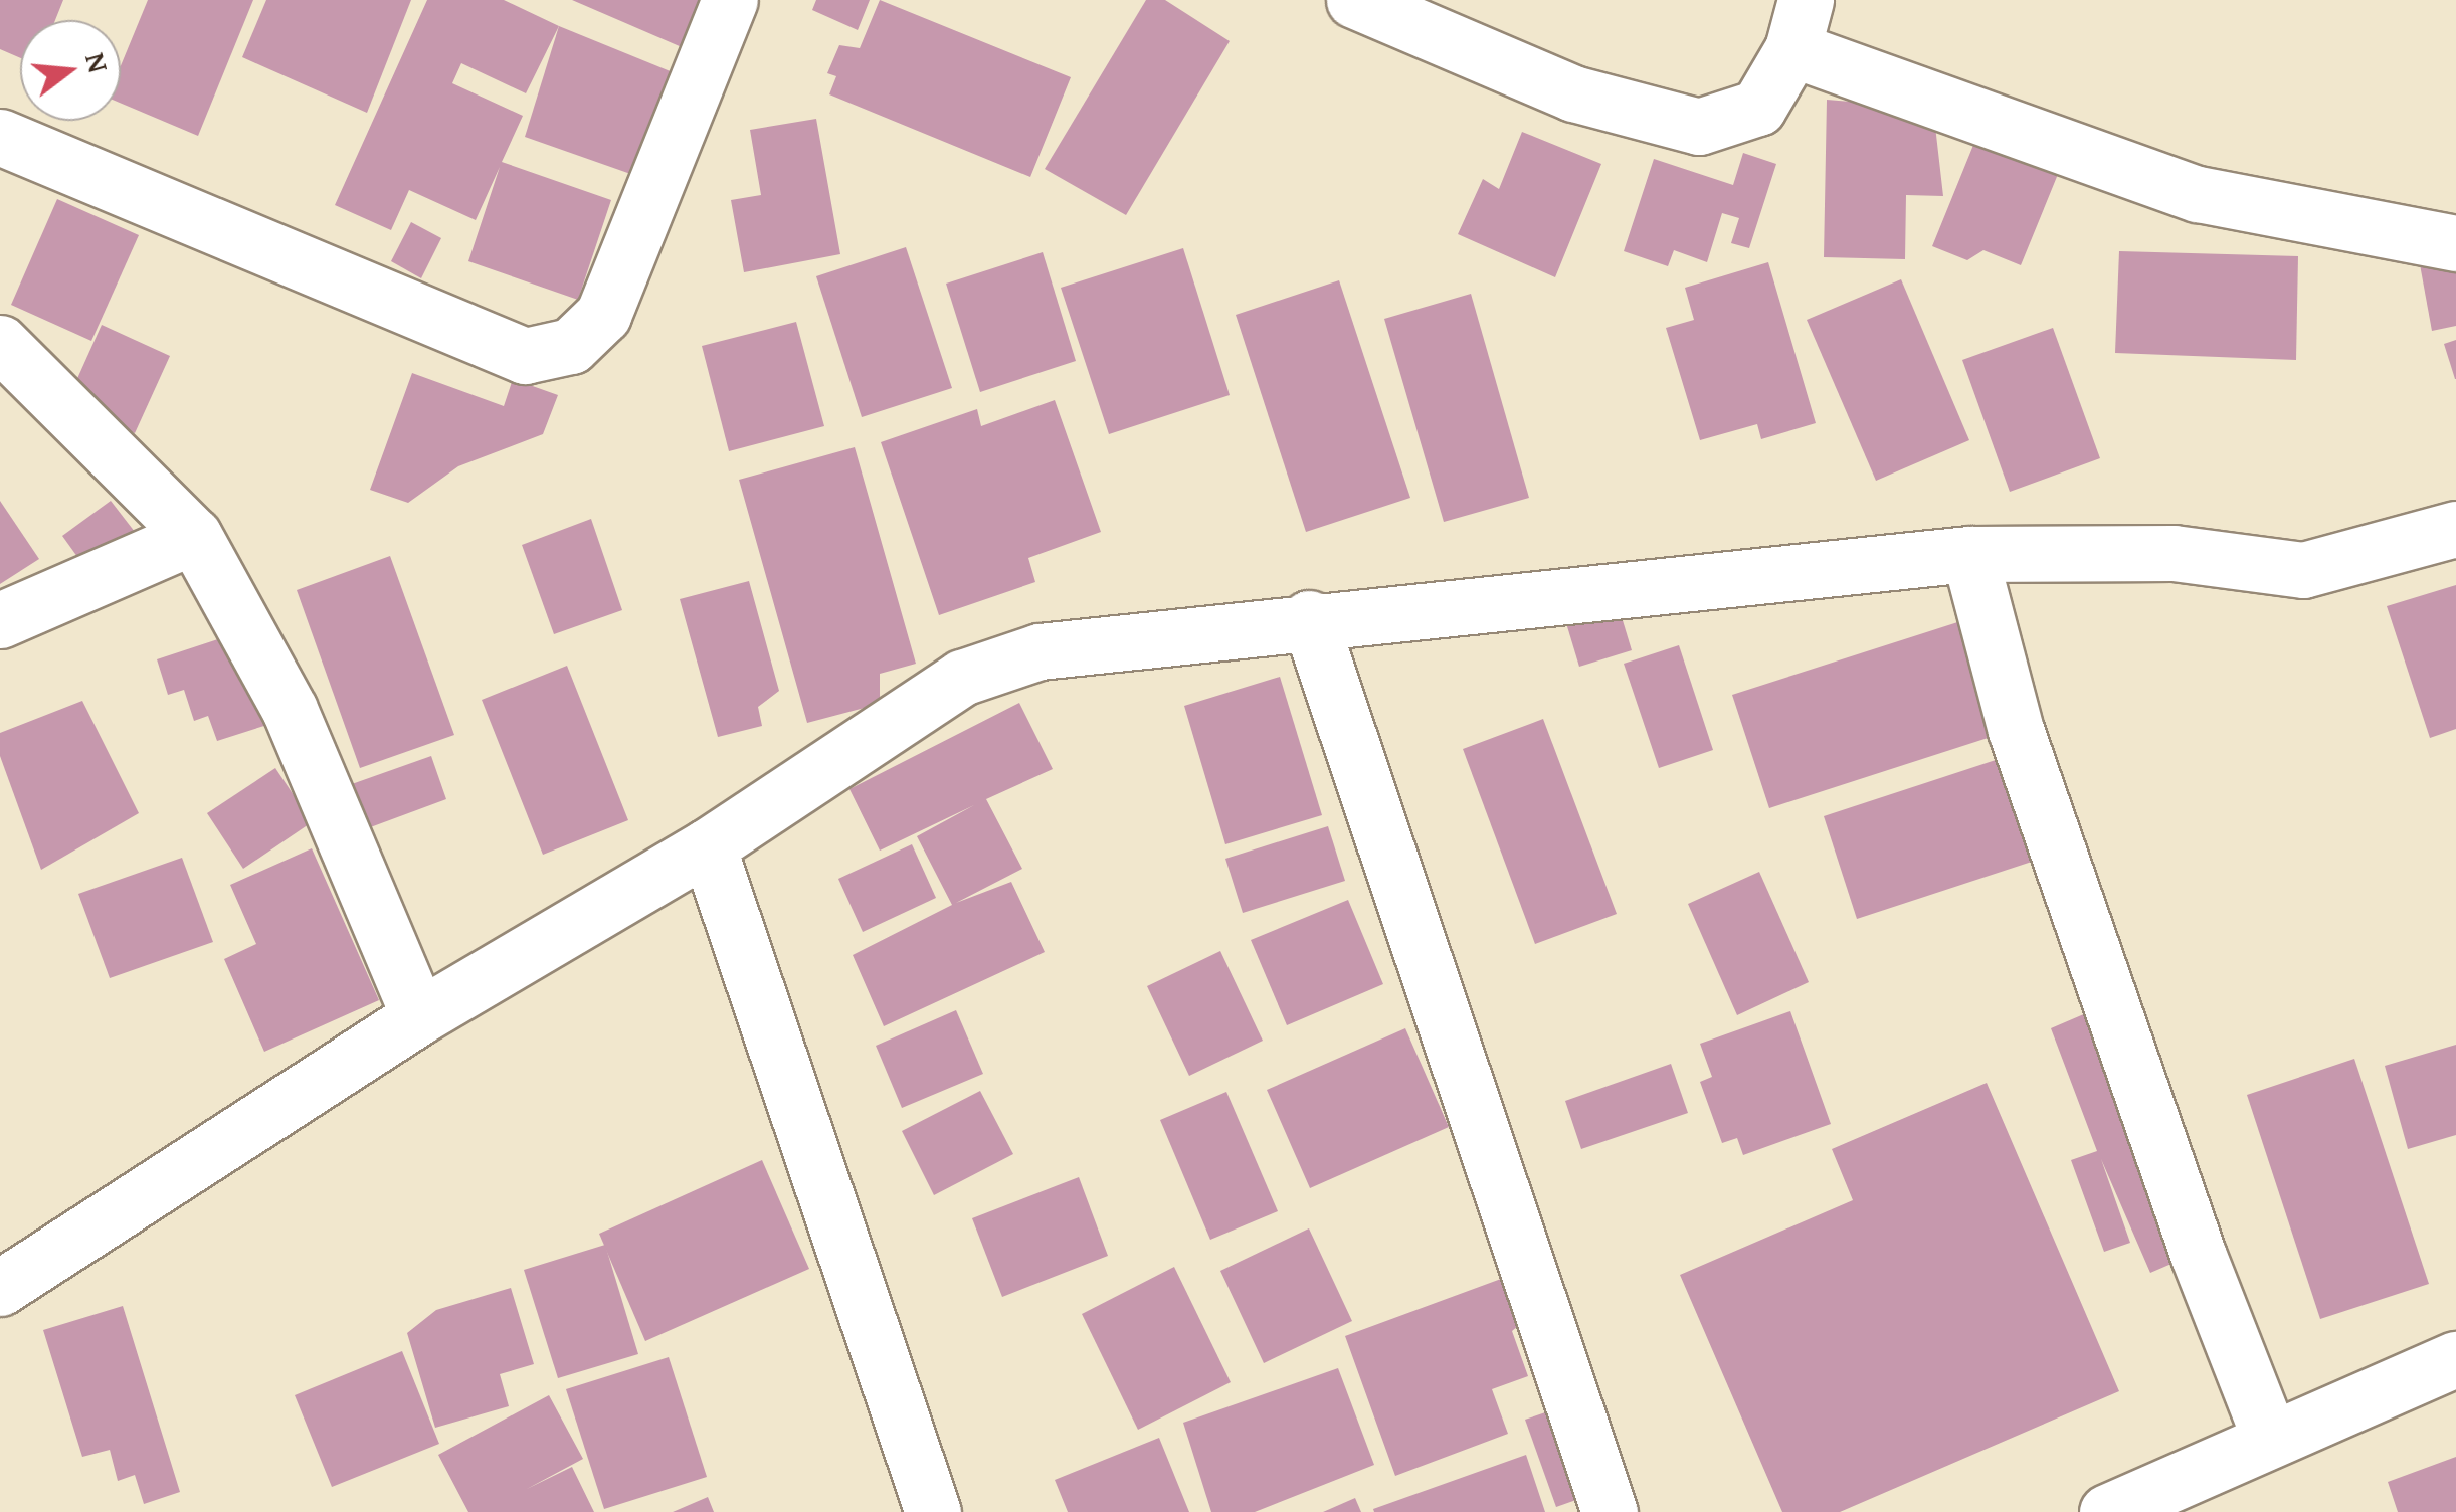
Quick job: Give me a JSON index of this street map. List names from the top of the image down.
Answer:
{
  "north": "right"
}
